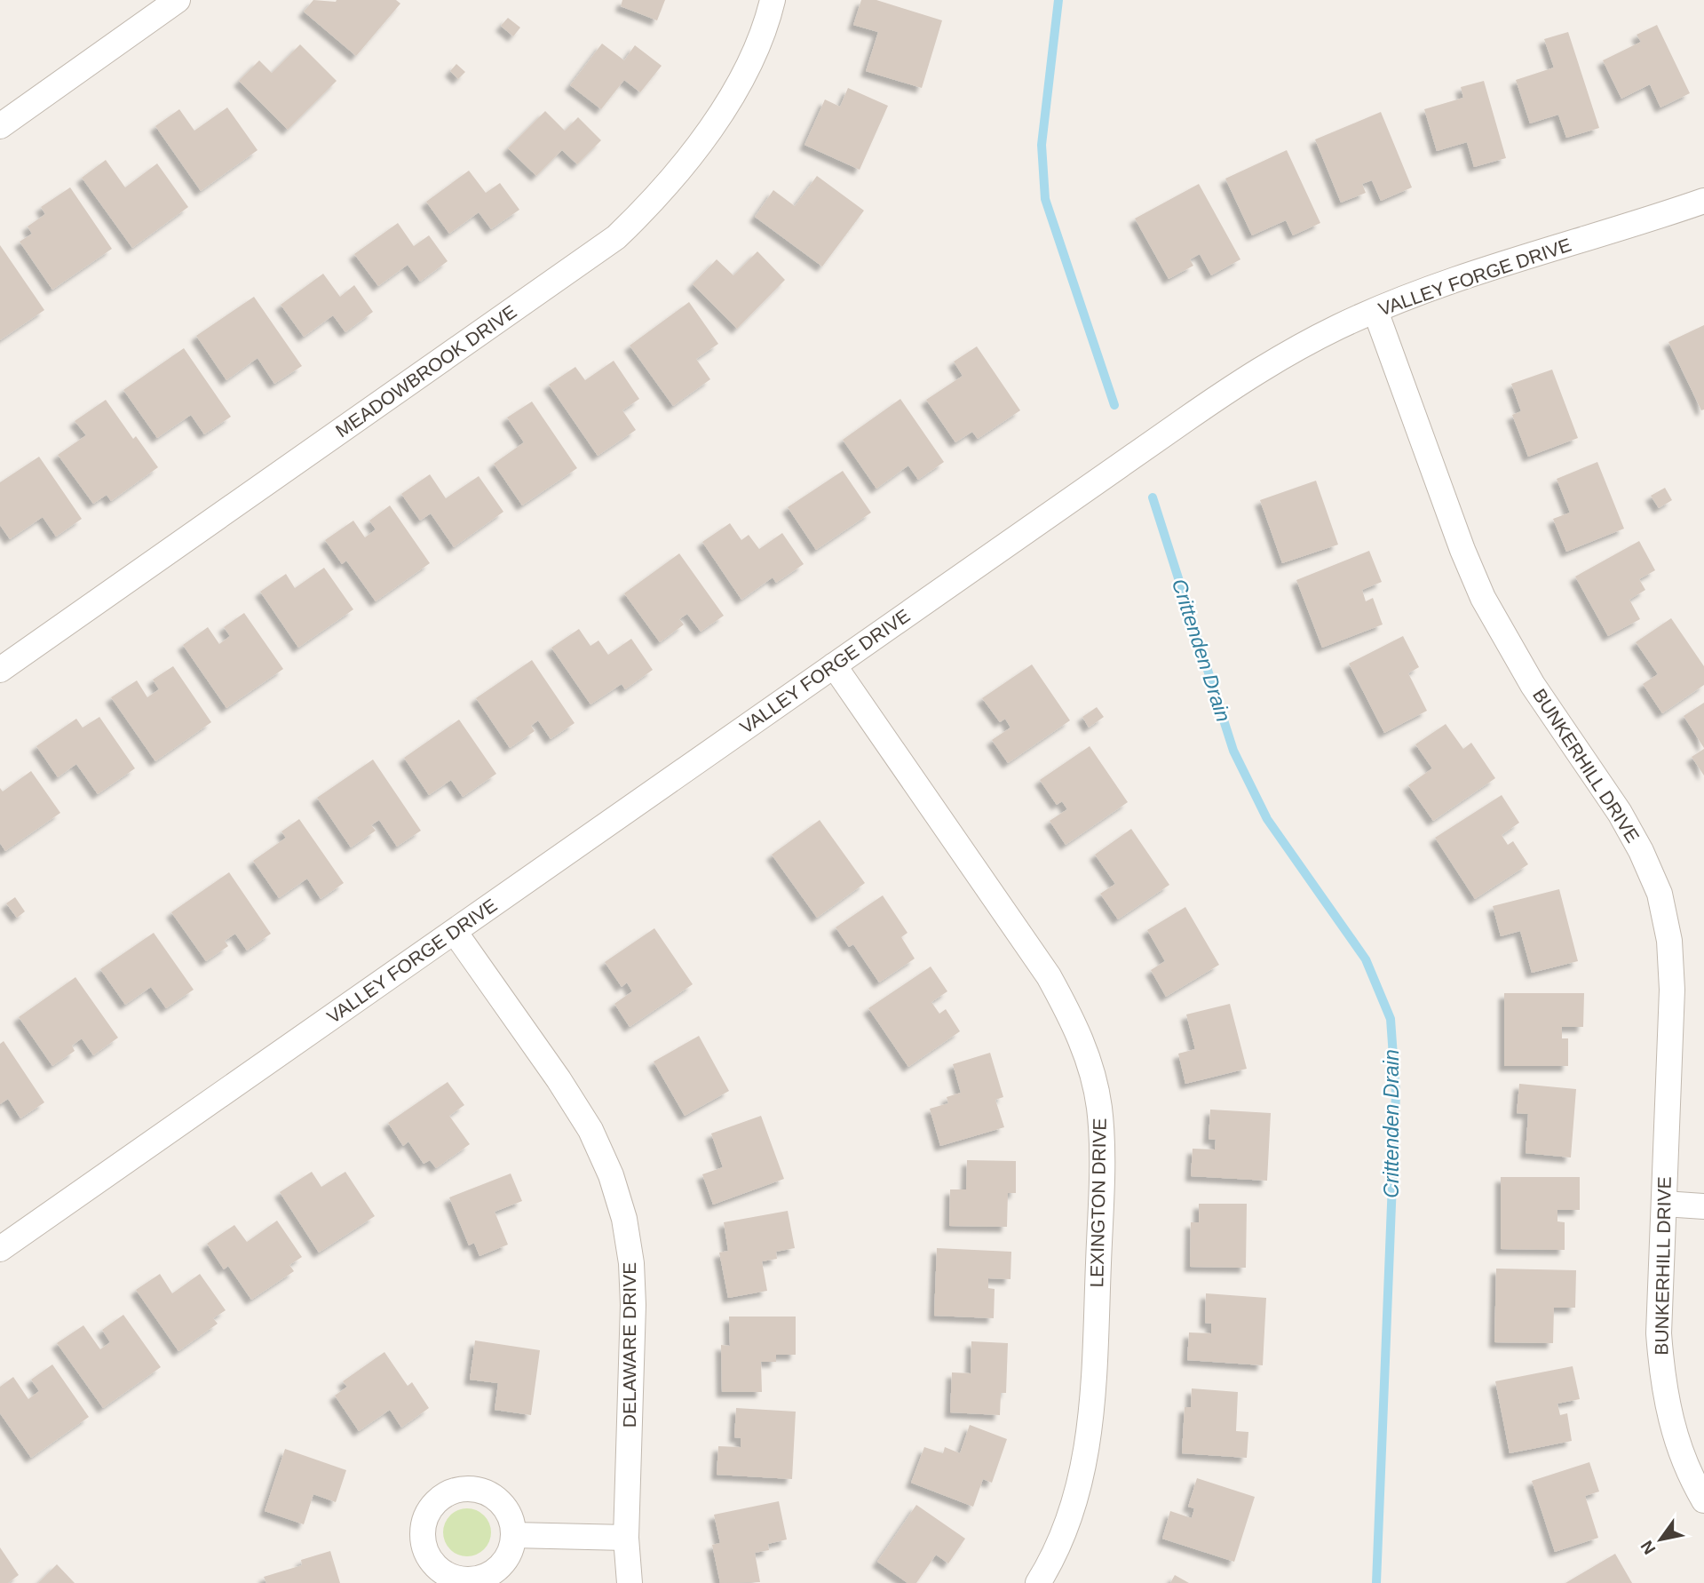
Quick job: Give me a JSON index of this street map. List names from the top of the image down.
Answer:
{
  "streets": {
    "street": [
      "VALLEY FORGE DRIVE",
      "MEADOWBROOK DRIVE",
      "BUNKERHILL DRIVE",
      "LEXINGTON DRIVE",
      "DELAWARE DRIVE"
    ]
  },
  "crossings": [
    ["VALLEY FORGE DRIVE", "BUNKERHILL DRIVE"],
    ["VALLEY FORGE DRIVE", "LEXINGTON DRIVE"],
    ["VALLEY FORGE DRIVE", "DELAWARE DRIVE"]
  ],
  "water": ["Crittenden Drain"],
  "north": "bottom left"
}
